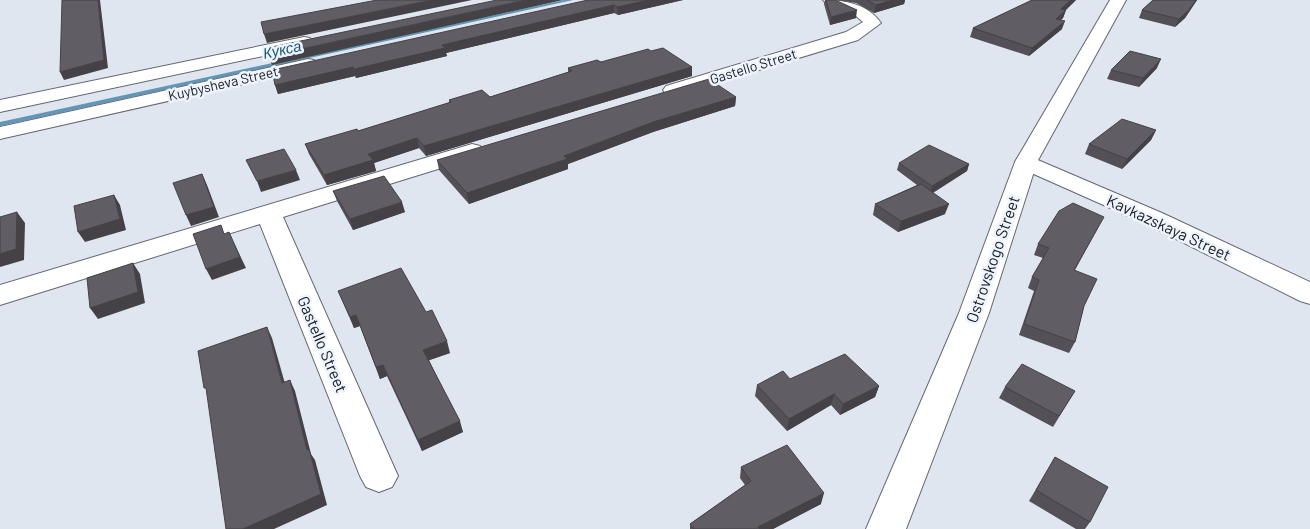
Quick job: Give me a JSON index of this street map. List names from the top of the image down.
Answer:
{
  "streets": {
    "street": [
      "Gastello Street",
      "Kuybysheva Street",
      "Kavkazskaya Street",
      "Ostrovskogo Street"
    ]
  },
  "crossings": [
    ["Kavkazskaya Street", "Ostrovskogo Street"]
  ],
  "water": ["Кукса"]
}
